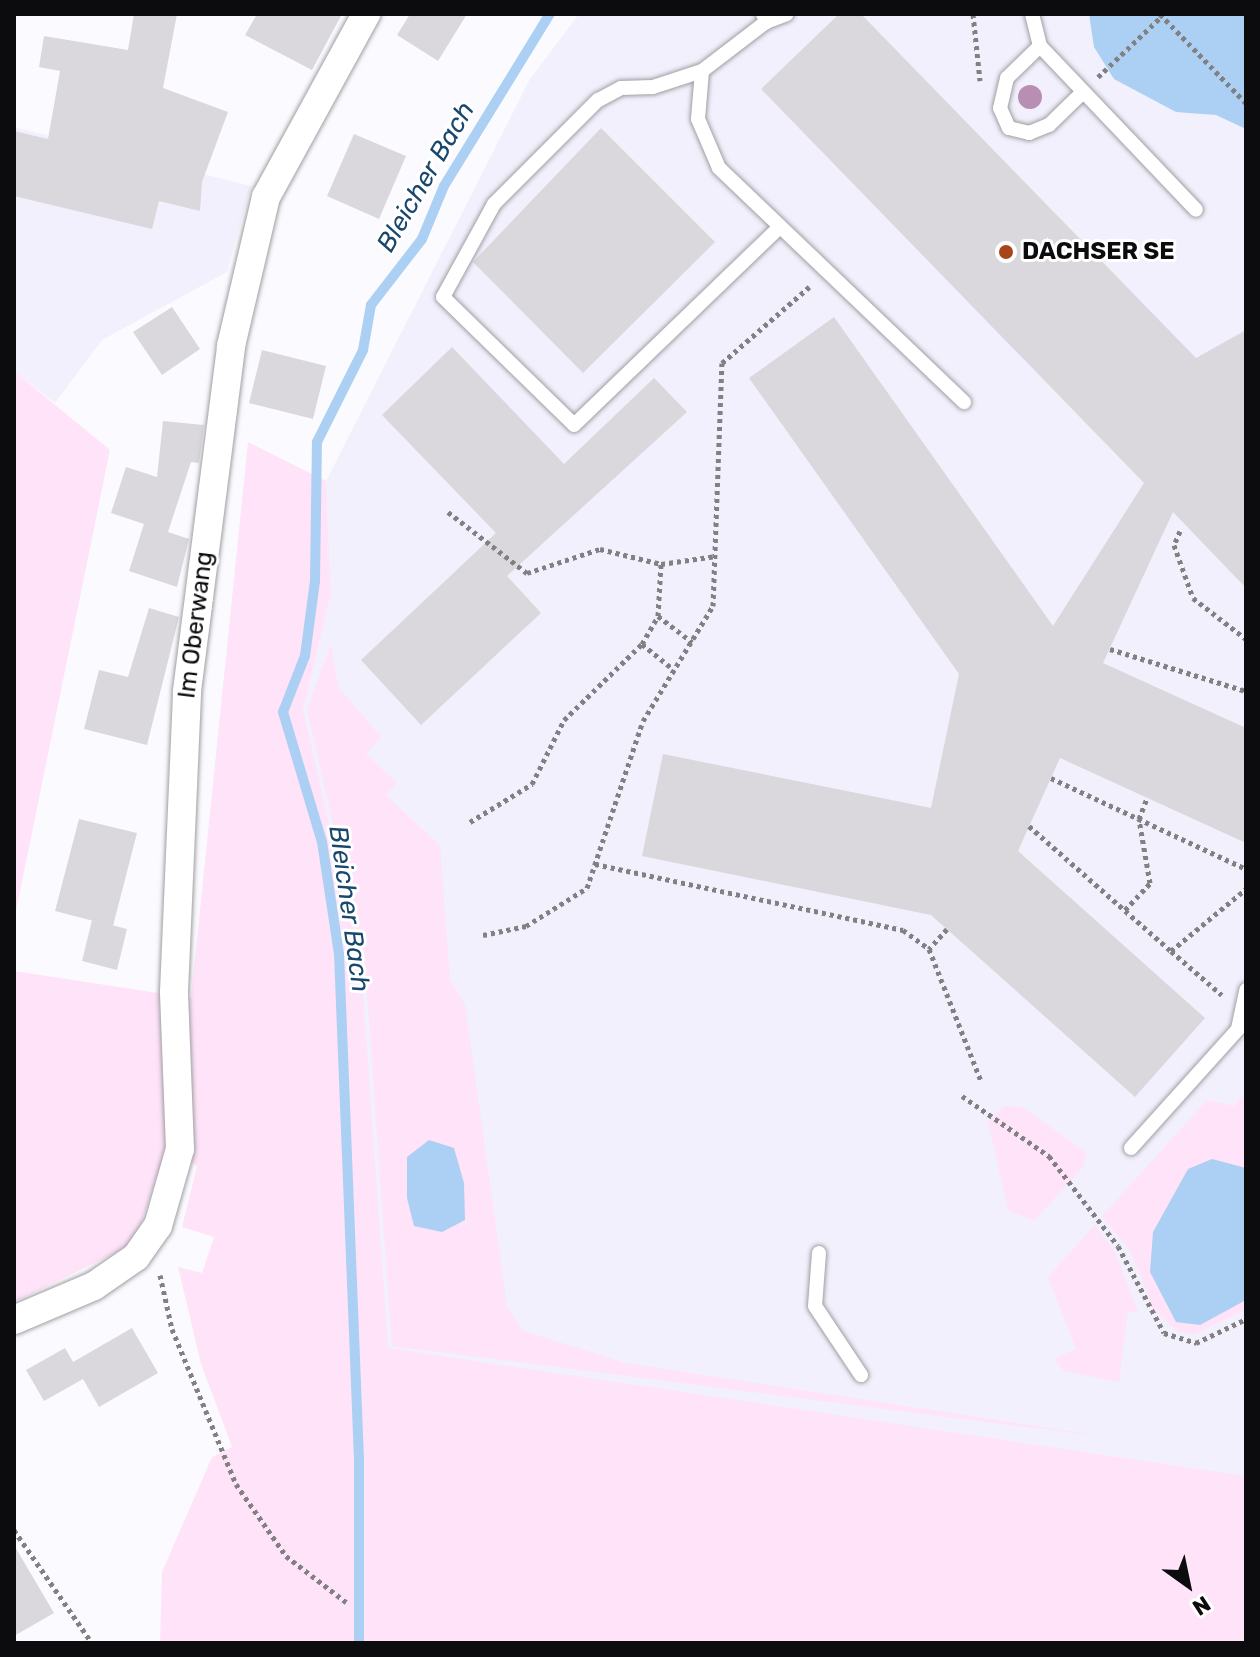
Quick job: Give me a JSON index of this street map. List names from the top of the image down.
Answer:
{
  "streets": {
    "street": ["Im Oberwang"]
  },
  "water": ["Bleicher Bach"],
  "places": ["DACHSER SE"],
  "north": "bottom right"
}
